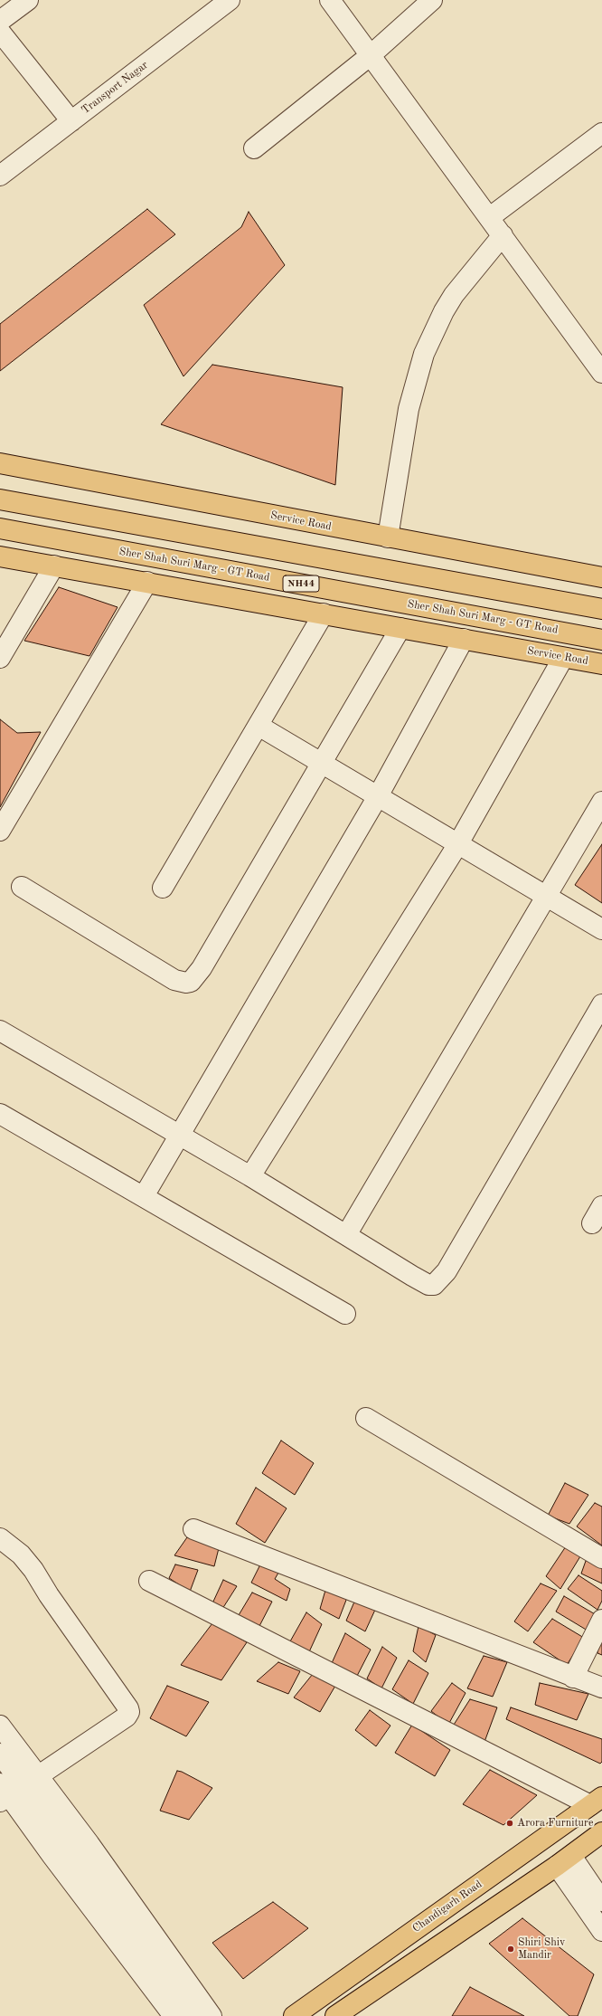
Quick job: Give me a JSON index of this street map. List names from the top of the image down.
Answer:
{
  "streets": {
    "main road": [
      "Service Road",
      "Sher Shah Suri Marg - GT Road",
      "NH44",
      "Chandigarh Road"
    ],
    "street": ["Transport Nagar"]
  },
  "places": ["Arora Furniture", "Shiri Shiv Mandir"]
}
